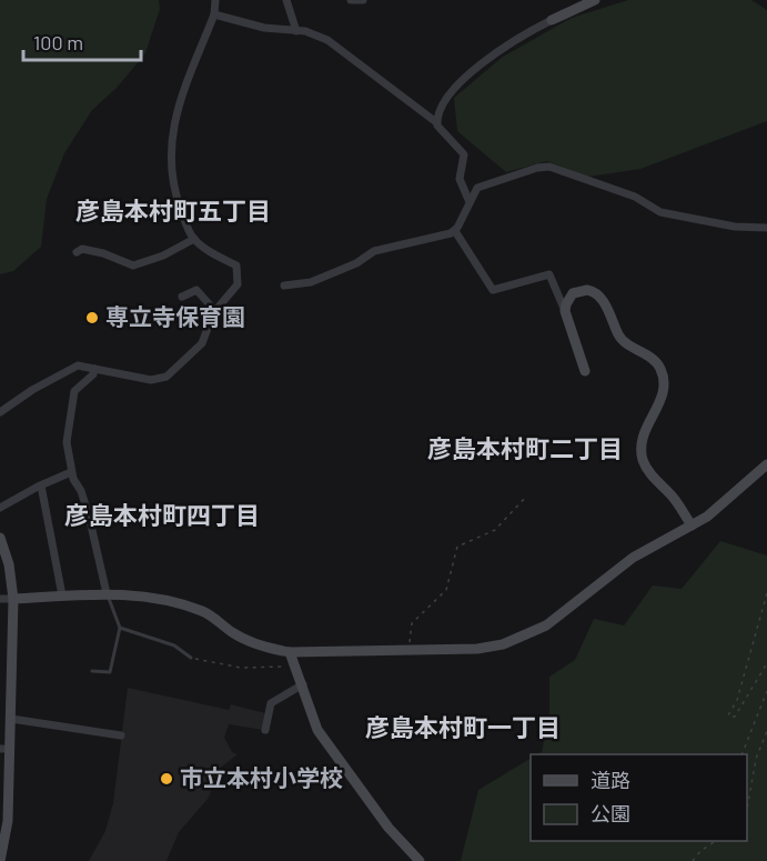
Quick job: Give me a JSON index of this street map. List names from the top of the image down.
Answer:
{
  "districts": [
    "彦島本村町五丁目",
    "彦島本村町二丁目",
    "彦島本村町四丁目",
    "彦島本村町一丁目"
  ],
  "places": ["専立寺保育園", "市立本村小学校"],
  "legend": ["道路", "公園"],
  "scale_bar": "100 m"
}
